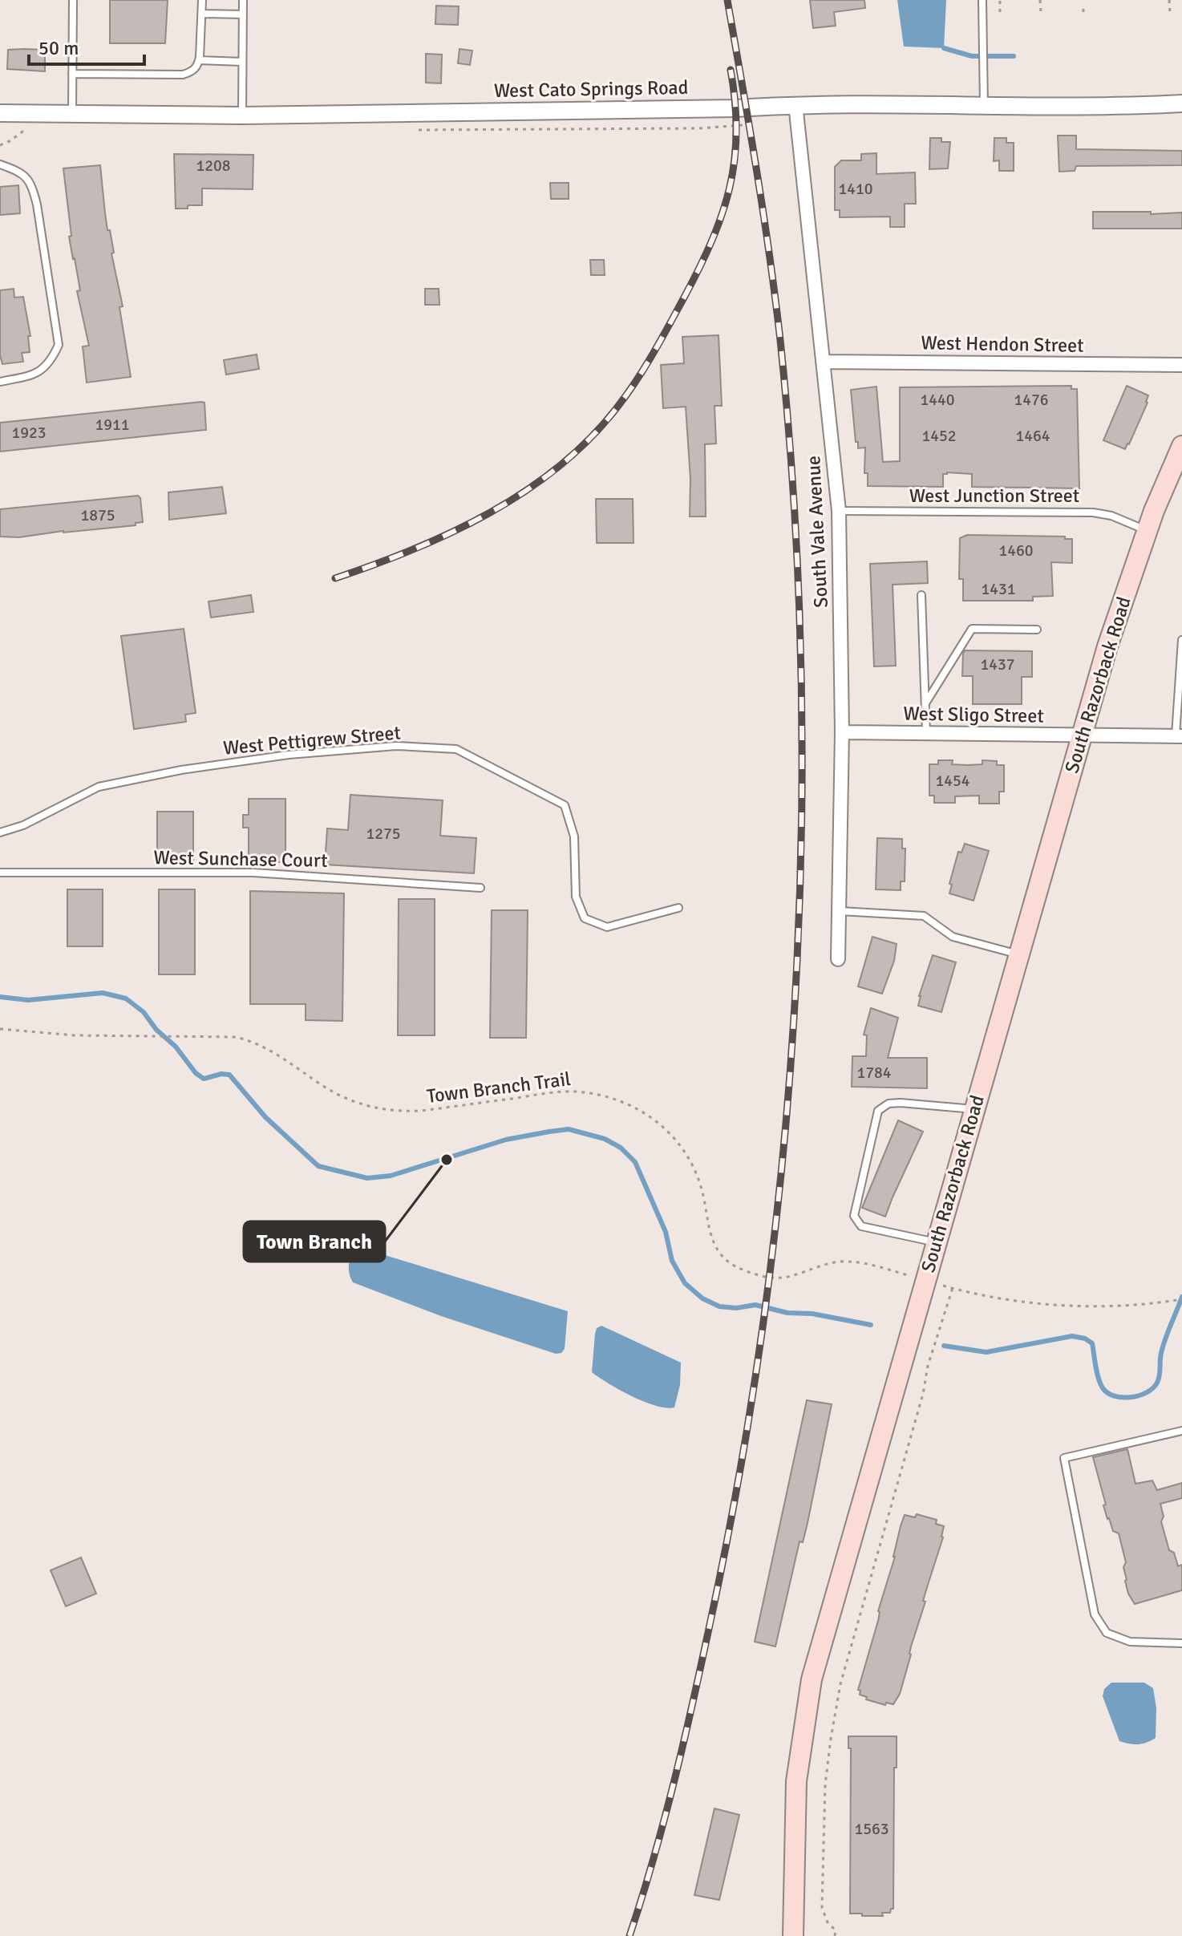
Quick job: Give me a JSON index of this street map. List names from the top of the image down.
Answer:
{
  "streets": {
    "main road": ["South Razorback Road"],
    "street": [
      "West Cato Springs Road",
      "West Hendon Street",
      "South Vale Avenue",
      "West Sligo Street"
    ],
    "lane": ["West Junction Street", "West Pettigrew Street", "West Sunchase Court"],
    "path": ["Town Branch Trail"]
  },
  "crossings": [
    ["West Cato Springs Road", "South Vale Avenue"],
    ["West Hendon Street", "South Vale Avenue"],
    ["West Junction Street", "South Vale Avenue"],
    ["West Junction Street", "South Razorback Road"],
    ["South Vale Avenue", "West Sligo Street"],
    ["South Razorback Road", "West Sligo Street"],
    ["South Razorback Road", "Town Branch Trail"]
  ],
  "places": ["Town Branch"],
  "house_numbers": [
    "1208",
    "1410",
    "1440",
    "1476",
    "1911",
    "1923",
    "1452",
    "1464",
    "1875",
    "1460",
    "1431",
    "1437",
    "1454",
    "1275",
    "1784",
    "1563"
  ],
  "scale_bar": "50 m"
}
